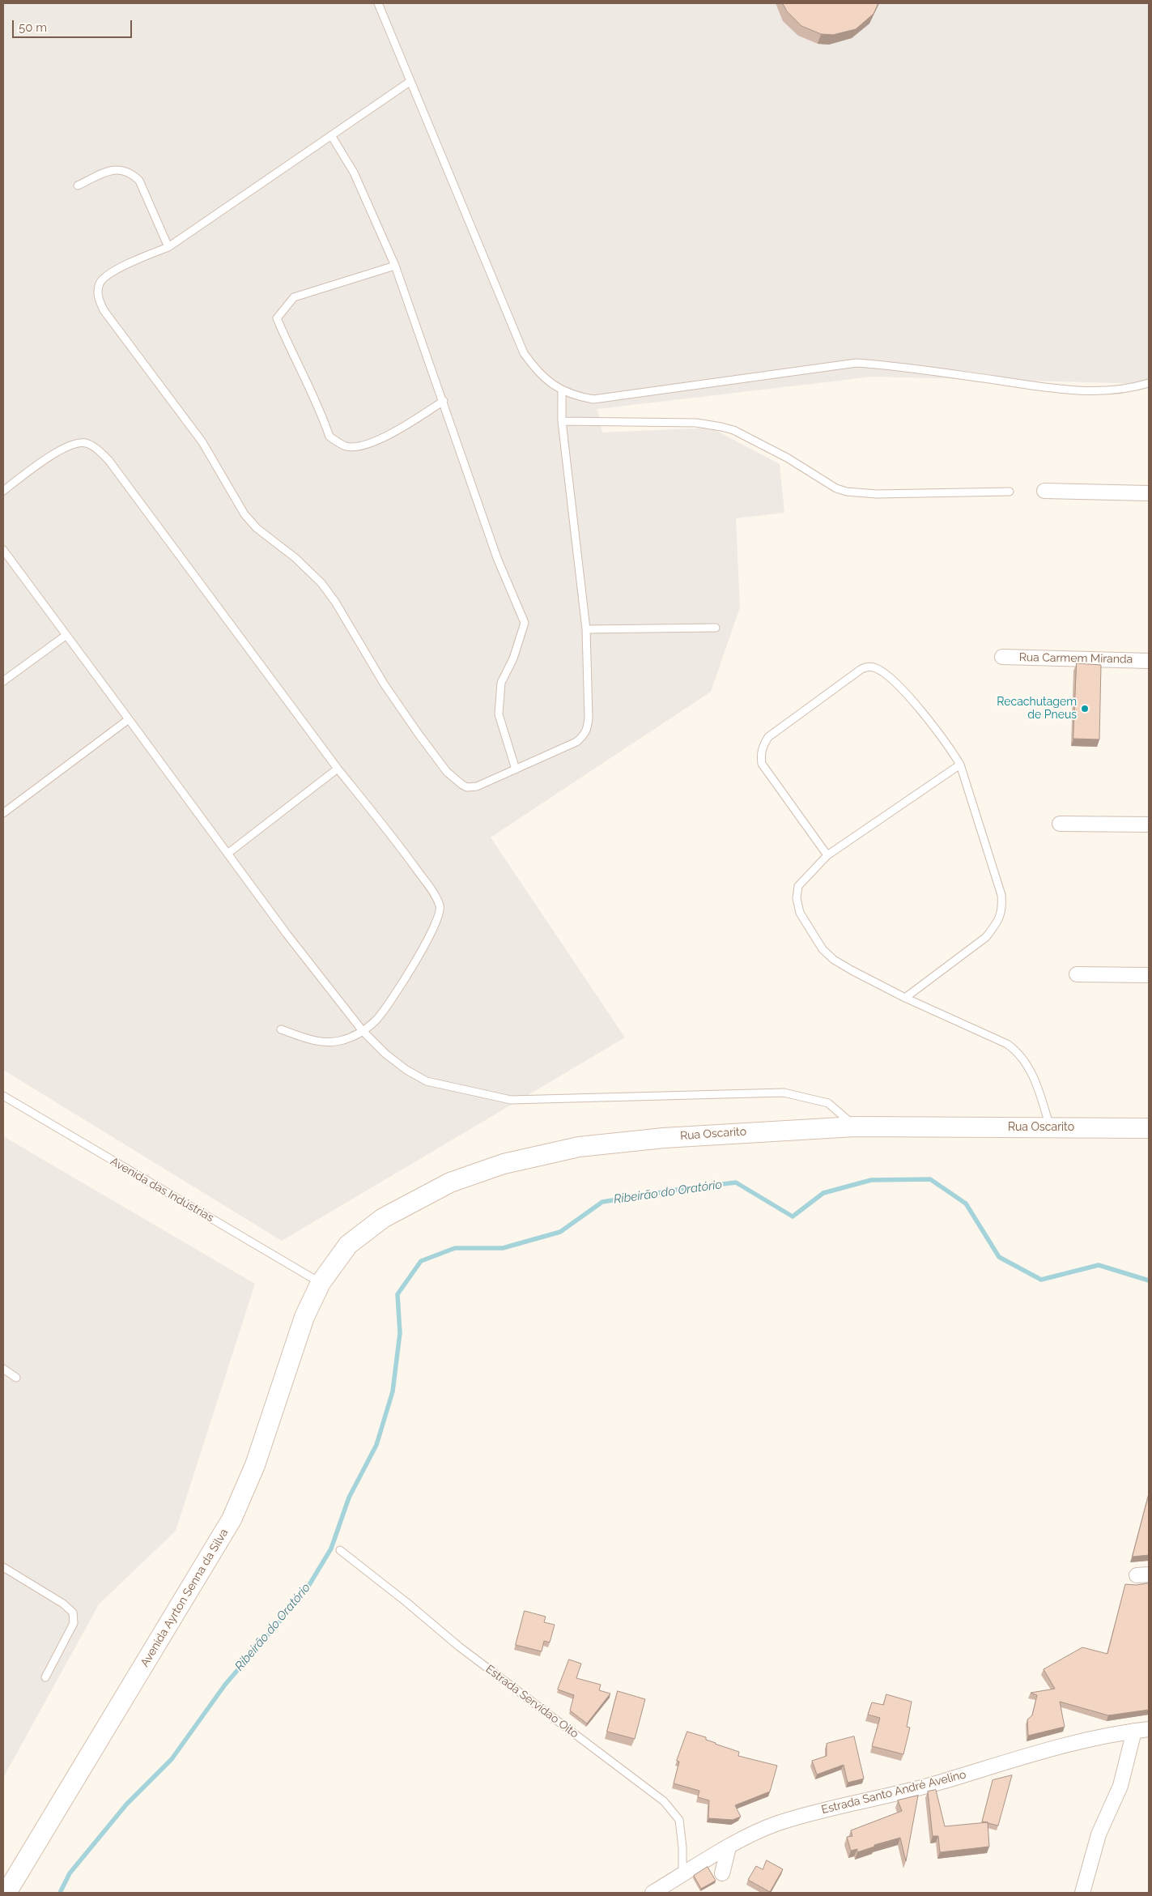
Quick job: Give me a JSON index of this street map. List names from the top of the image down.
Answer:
{
  "streets": {
    "main road": ["Rua Oscarito", "Avenida Ayrton Senna da Silva"],
    "street": ["Rua Carmem Miranda", "Estrada Santo André Avelino"],
    "lane": ["Avenida das Indústrias", "Estrada Servidao Oito"]
  },
  "crossings": [
    ["Rua Oscarito", "Avenida das Indústrias"],
    ["Rua Oscarito", "Avenida Ayrton Senna da Silva"],
    ["Avenida das Indústrias", "Avenida Ayrton Senna da Silva"],
    ["Estrada Servidao Oito", "Estrada Santo André Avelino"]
  ],
  "water": ["Ribeirão do Oratório"],
  "places": ["Recachutagem de Pneus"],
  "scale_bar": "50 m"
}
